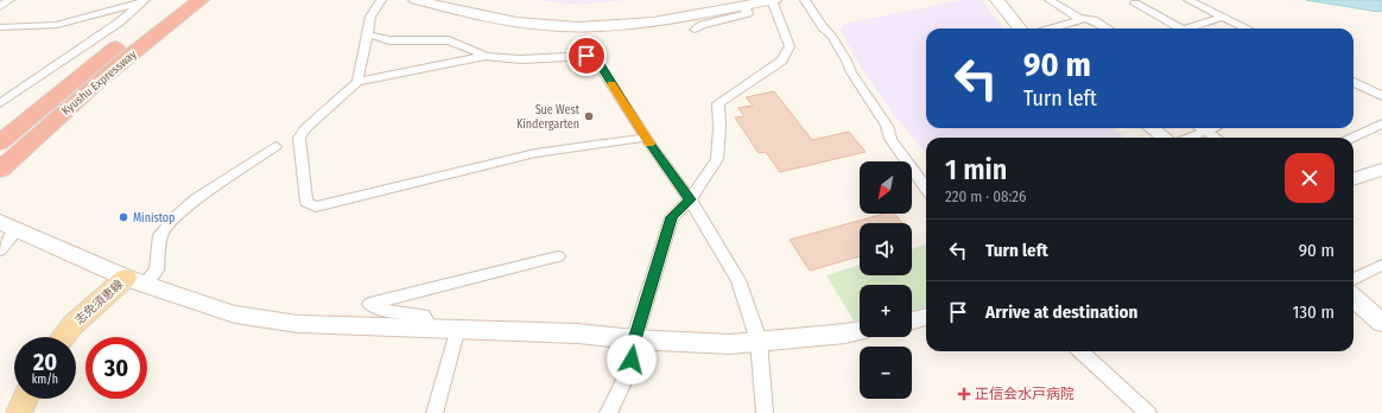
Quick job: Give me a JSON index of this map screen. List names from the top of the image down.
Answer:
{
  "streets": {
    "highway": ["Kyushu Expressway"],
    "main road": ["志免須恵線"]
  },
  "places": {
    "other": ["Sue West Kindergarten", "Ministop"],
    "health": ["正信会水戸病院"]
  },
  "north": "bottom left",
  "page": {
    "turn": ["90 m", "Turn left"],
    "heading": ["1 min", "220 m · 08:26"],
    "map_buttons": ["+", "−"],
    "list": [
      {
        "name": "Turn left",
        "value": "90 m"
      },
      {
        "name": "Arrive at destination",
        "value": "130 m"
      }
    ],
    "speed": "20 km/h",
    "limit": "30"
  }
}
